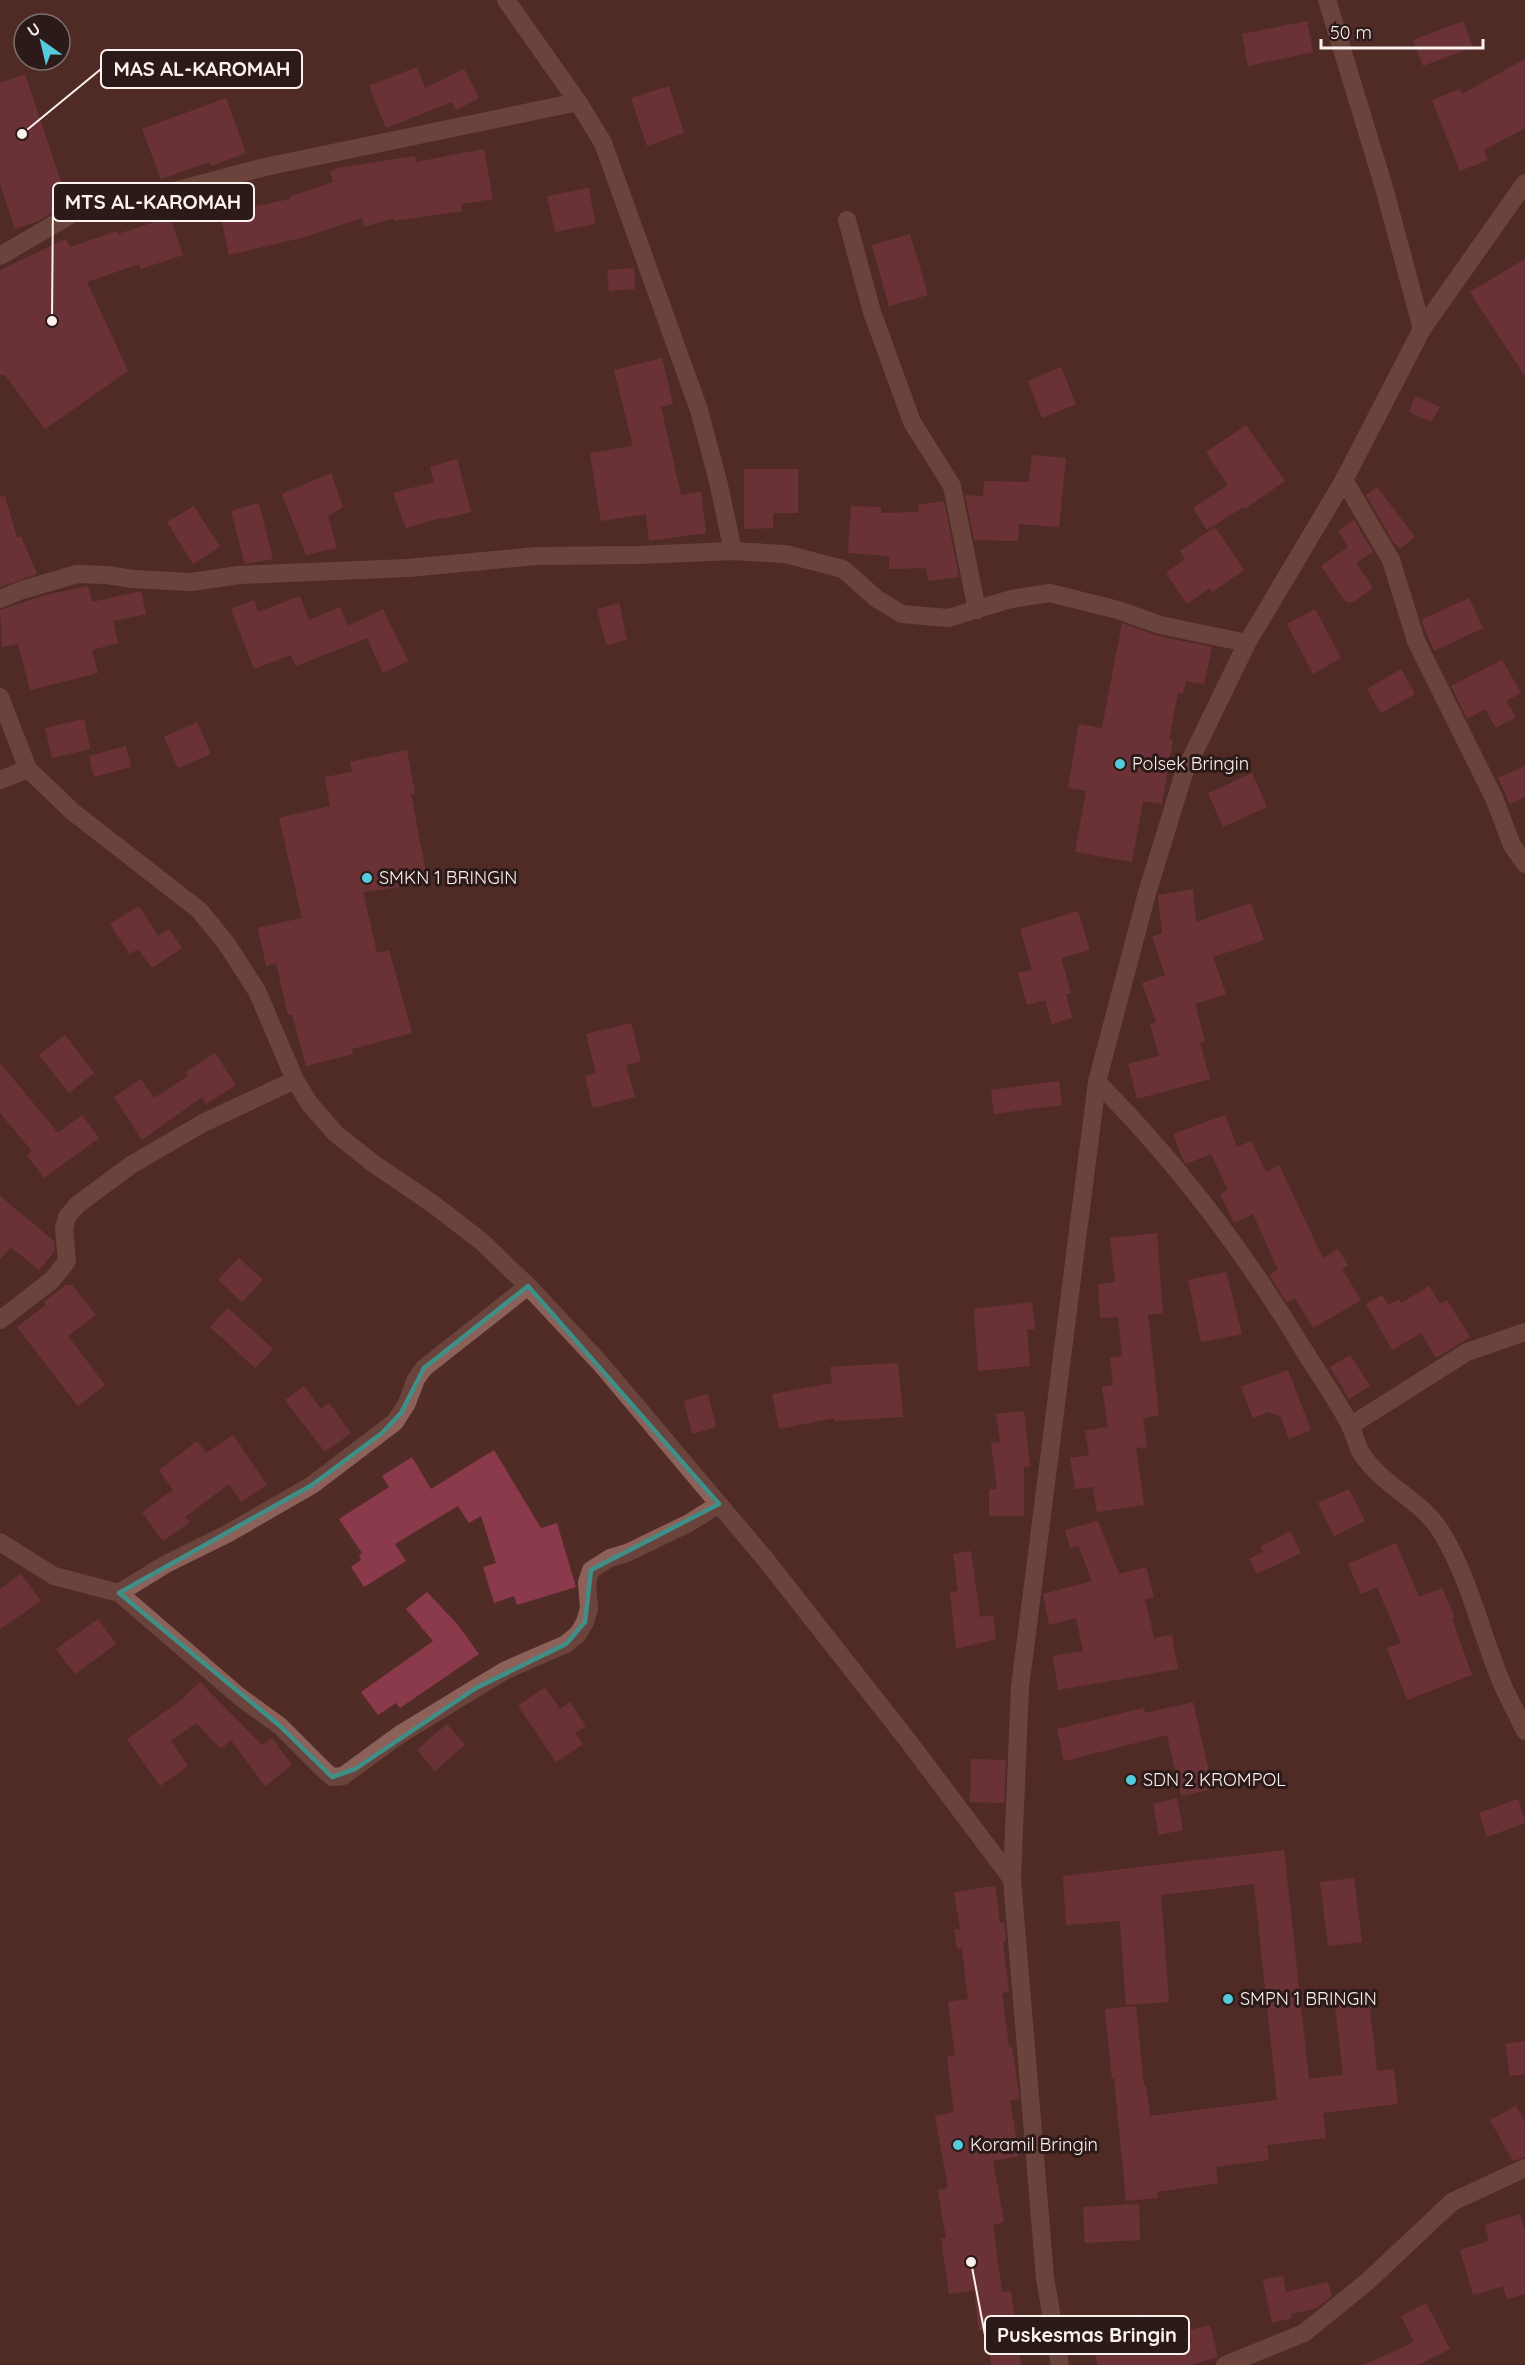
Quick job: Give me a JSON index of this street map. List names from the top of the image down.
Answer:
{
  "places": [
    "MAS AL-KAROMAH",
    "MTS AL-KAROMAH",
    "Polsek Bringin",
    "SMKN 1 BRINGIN",
    "SDN 2 KROMPOL",
    "SMPN 1 BRINGIN",
    "Koramil Bringin",
    "Puskesmas Bringin"
  ],
  "scale_bar": "50 m",
  "north": "top left"
}
